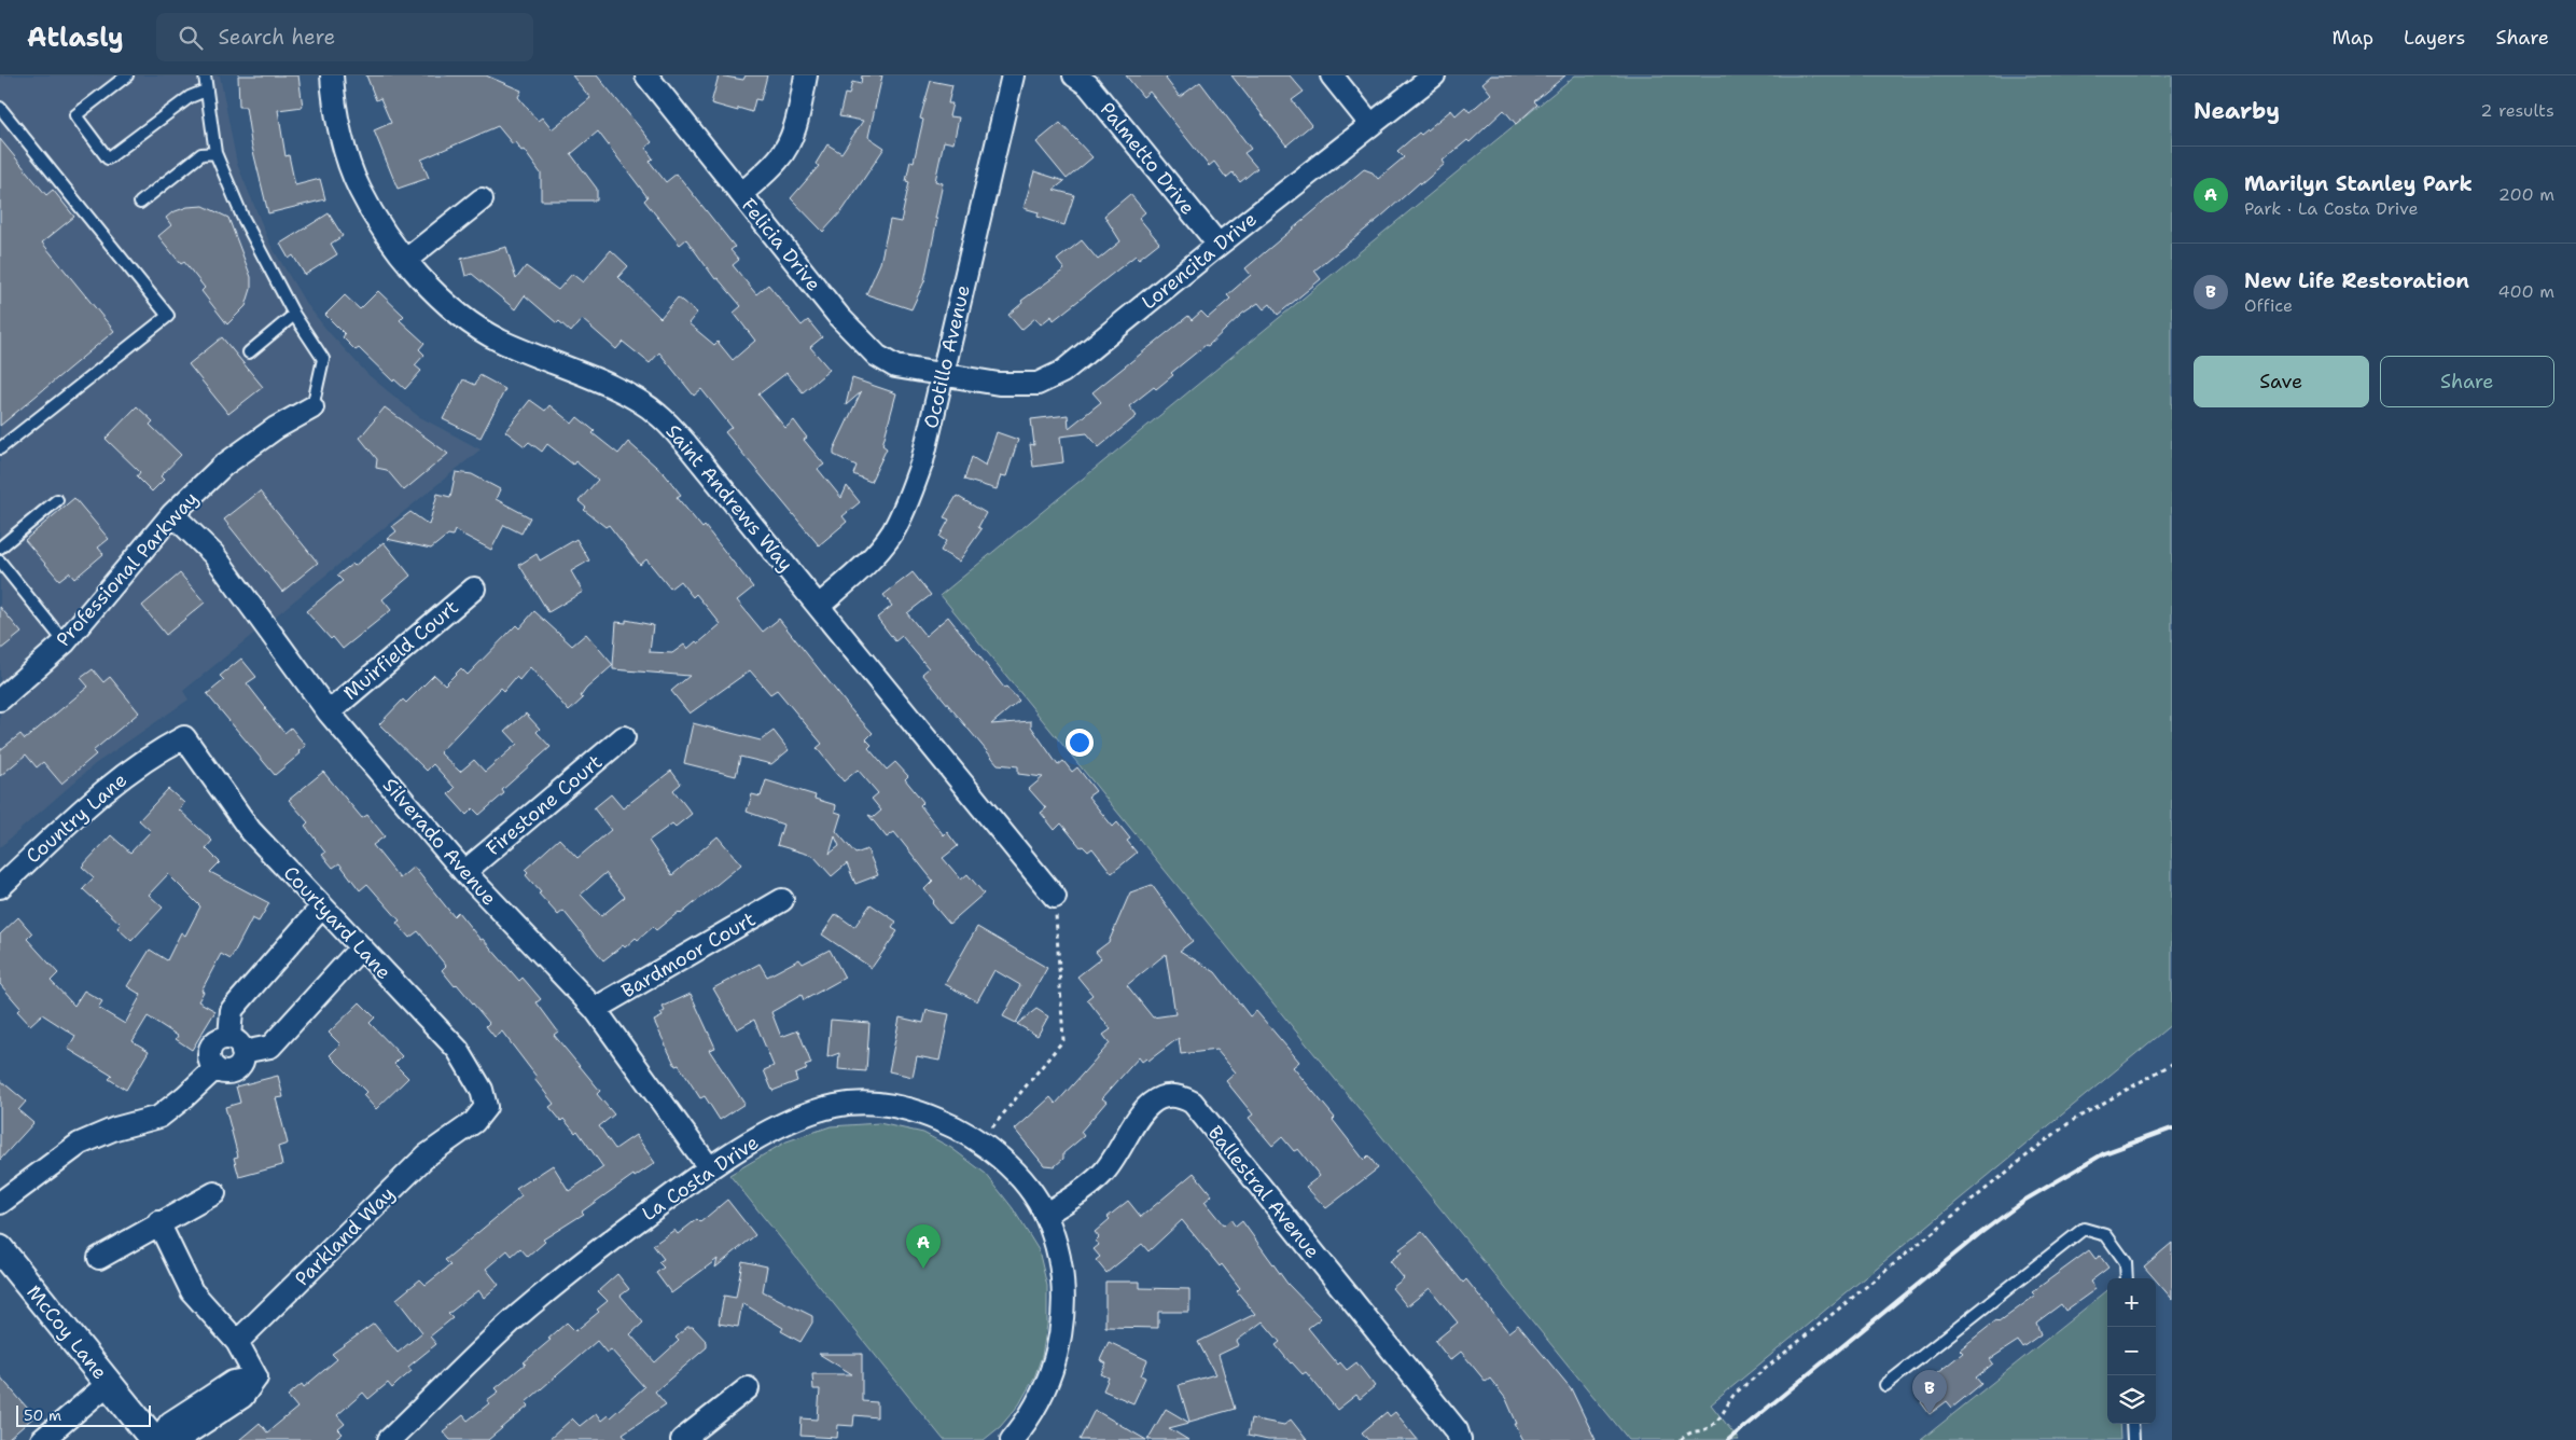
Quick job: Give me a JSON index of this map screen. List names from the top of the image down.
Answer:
{
  "streets": {
    "street": [
      "Palmetto Drive",
      "Felicia Drive",
      "Lorencita Drive",
      "Ocotillo Avenue",
      "Saint Andrews Way",
      "Professional Parkway",
      "Muirfield Court",
      "Firestone Court",
      "Country Lane",
      "Silverado Avenue",
      "Courtyard Lane",
      "Bardmoor Court",
      "La Costa Drive",
      "Ballestral Avenue",
      "Parkland Way",
      "McCoy Lane"
    ]
  },
  "crossings": [
    ["Palmetto Drive", "Lorencita Drive"],
    ["Felicia Drive", "Lorencita Drive"],
    ["Felicia Drive", "Ocotillo Avenue"],
    ["Lorencita Drive", "Ocotillo Avenue"],
    ["Ocotillo Avenue", "Saint Andrews Way"],
    ["Professional Parkway", "Silverado Avenue"],
    ["Muirfield Court", "Silverado Avenue"],
    ["Firestone Court", "Silverado Avenue"],
    ["Country Lane", "Courtyard Lane"],
    ["Silverado Avenue", "Bardmoor Court"],
    ["Silverado Avenue", "La Costa Drive"],
    ["Courtyard Lane", "Parkland Way"],
    ["La Costa Drive", "Ballestral Avenue"]
  ],
  "scale_bar": "50 m",
  "page": {
    "header": "Atlasly",
    "search": "Search here",
    "nav": ["Map", "Layers", "Share"],
    "heading": ["Nearby", "2 results"],
    "list": [
      {
        "mark": "A",
        "name": "Marilyn Stanley Park",
        "note": "Park · La Costa Drive",
        "value": "200 m"
      },
      {
        "mark": "B",
        "name": "New Life Restoration",
        "note": "Office",
        "value": "400 m"
      }
    ],
    "buttons": ["Save", "Share"],
    "pins": ["A", "B"],
    "map_buttons": ["+", "−"],
    "scale": "50 m"
  }
}
